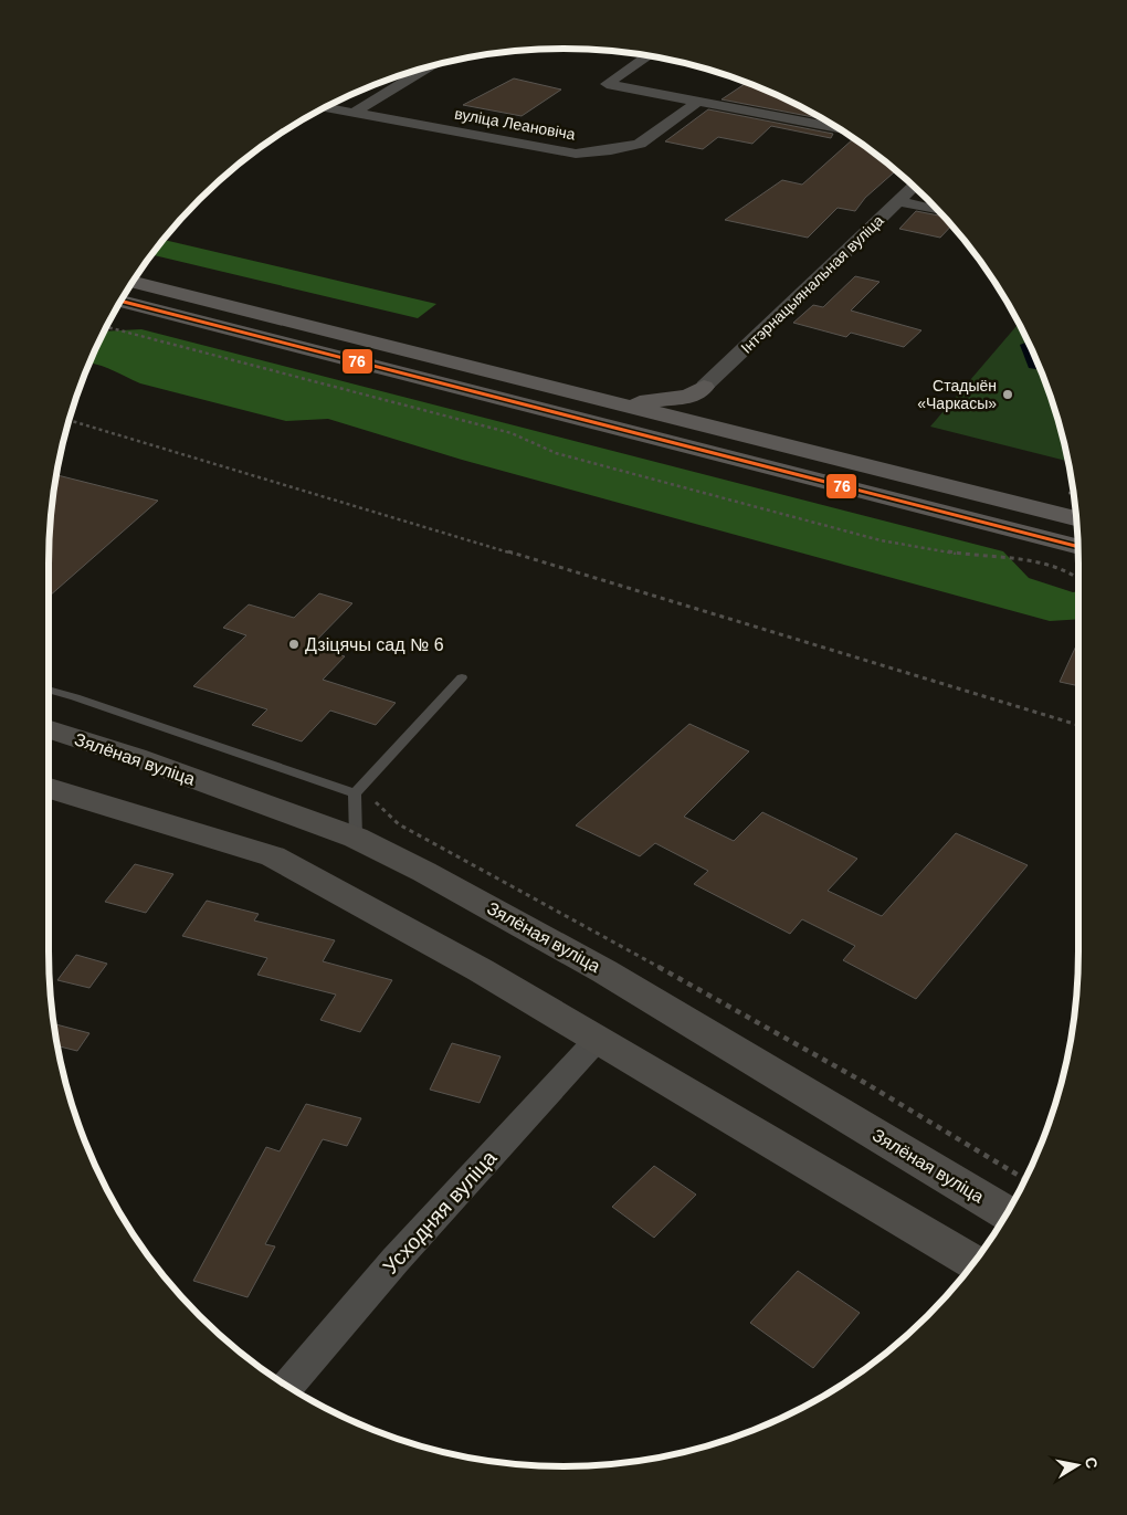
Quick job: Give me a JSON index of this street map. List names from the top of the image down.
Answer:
{
  "streets": {
    "main road": ["Зялёная вуліца"],
    "street": ["вуліца Леановіча", "Інтэрнацыянальная вуліца", "Усходняя вуліца"]
  },
  "places": ["Стадыён «Чаркасы»", "Дзіцячы сад № 6"],
  "lines": ["transit line 76"],
  "north": "right"
}
